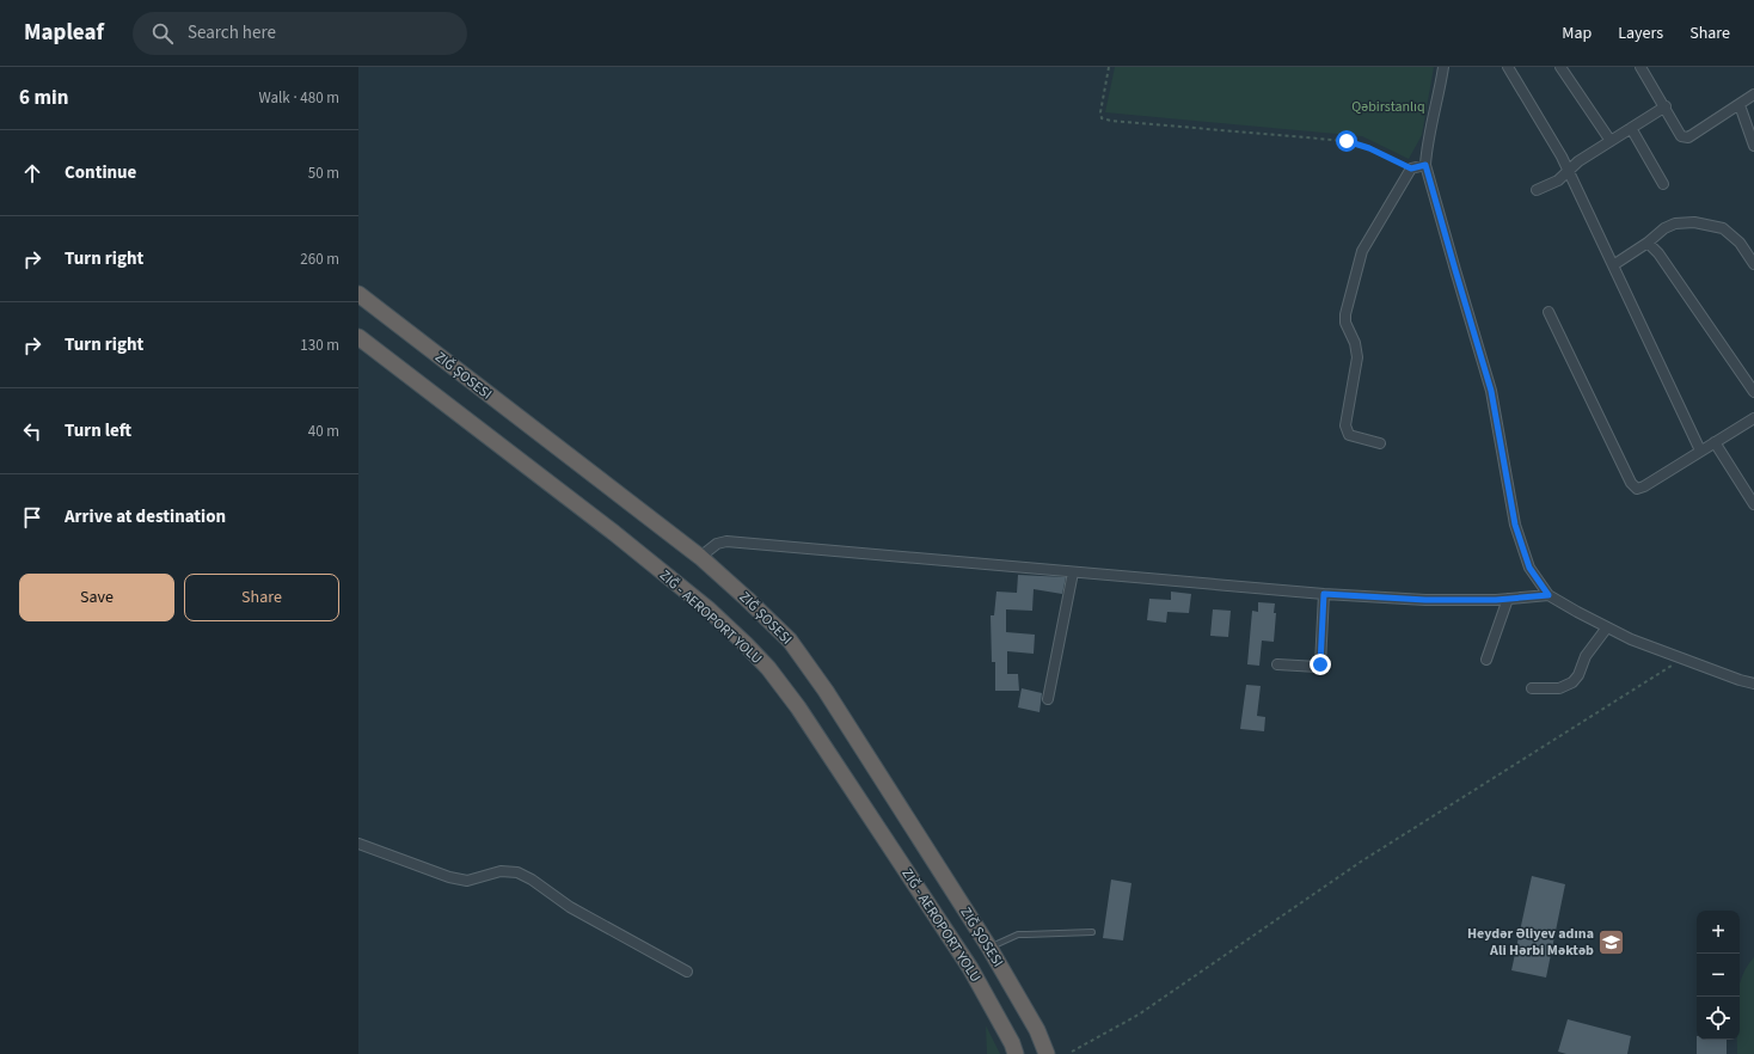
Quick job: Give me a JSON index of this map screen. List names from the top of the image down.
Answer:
{
  "parks": ["Qəbirstanlıq"],
  "places": {
    "school or university": ["Heydər Əliyev adına Ali Hərbi Məktəb"]
  },
  "page": {
    "header": "Mapleaf",
    "search": "Search here",
    "nav": ["Map", "Layers", "Share"],
    "heading": ["6 min", "Walk · 480 m"],
    "list": [
      ["Continue", "50 m"],
      ["Turn right", "260 m"],
      ["Turn right", "130 m"],
      ["Turn left", "40 m"],
      "Arrive at destination"
    ],
    "buttons": ["Save", "Share"],
    "map_buttons": ["+", "−"]
  }
}
